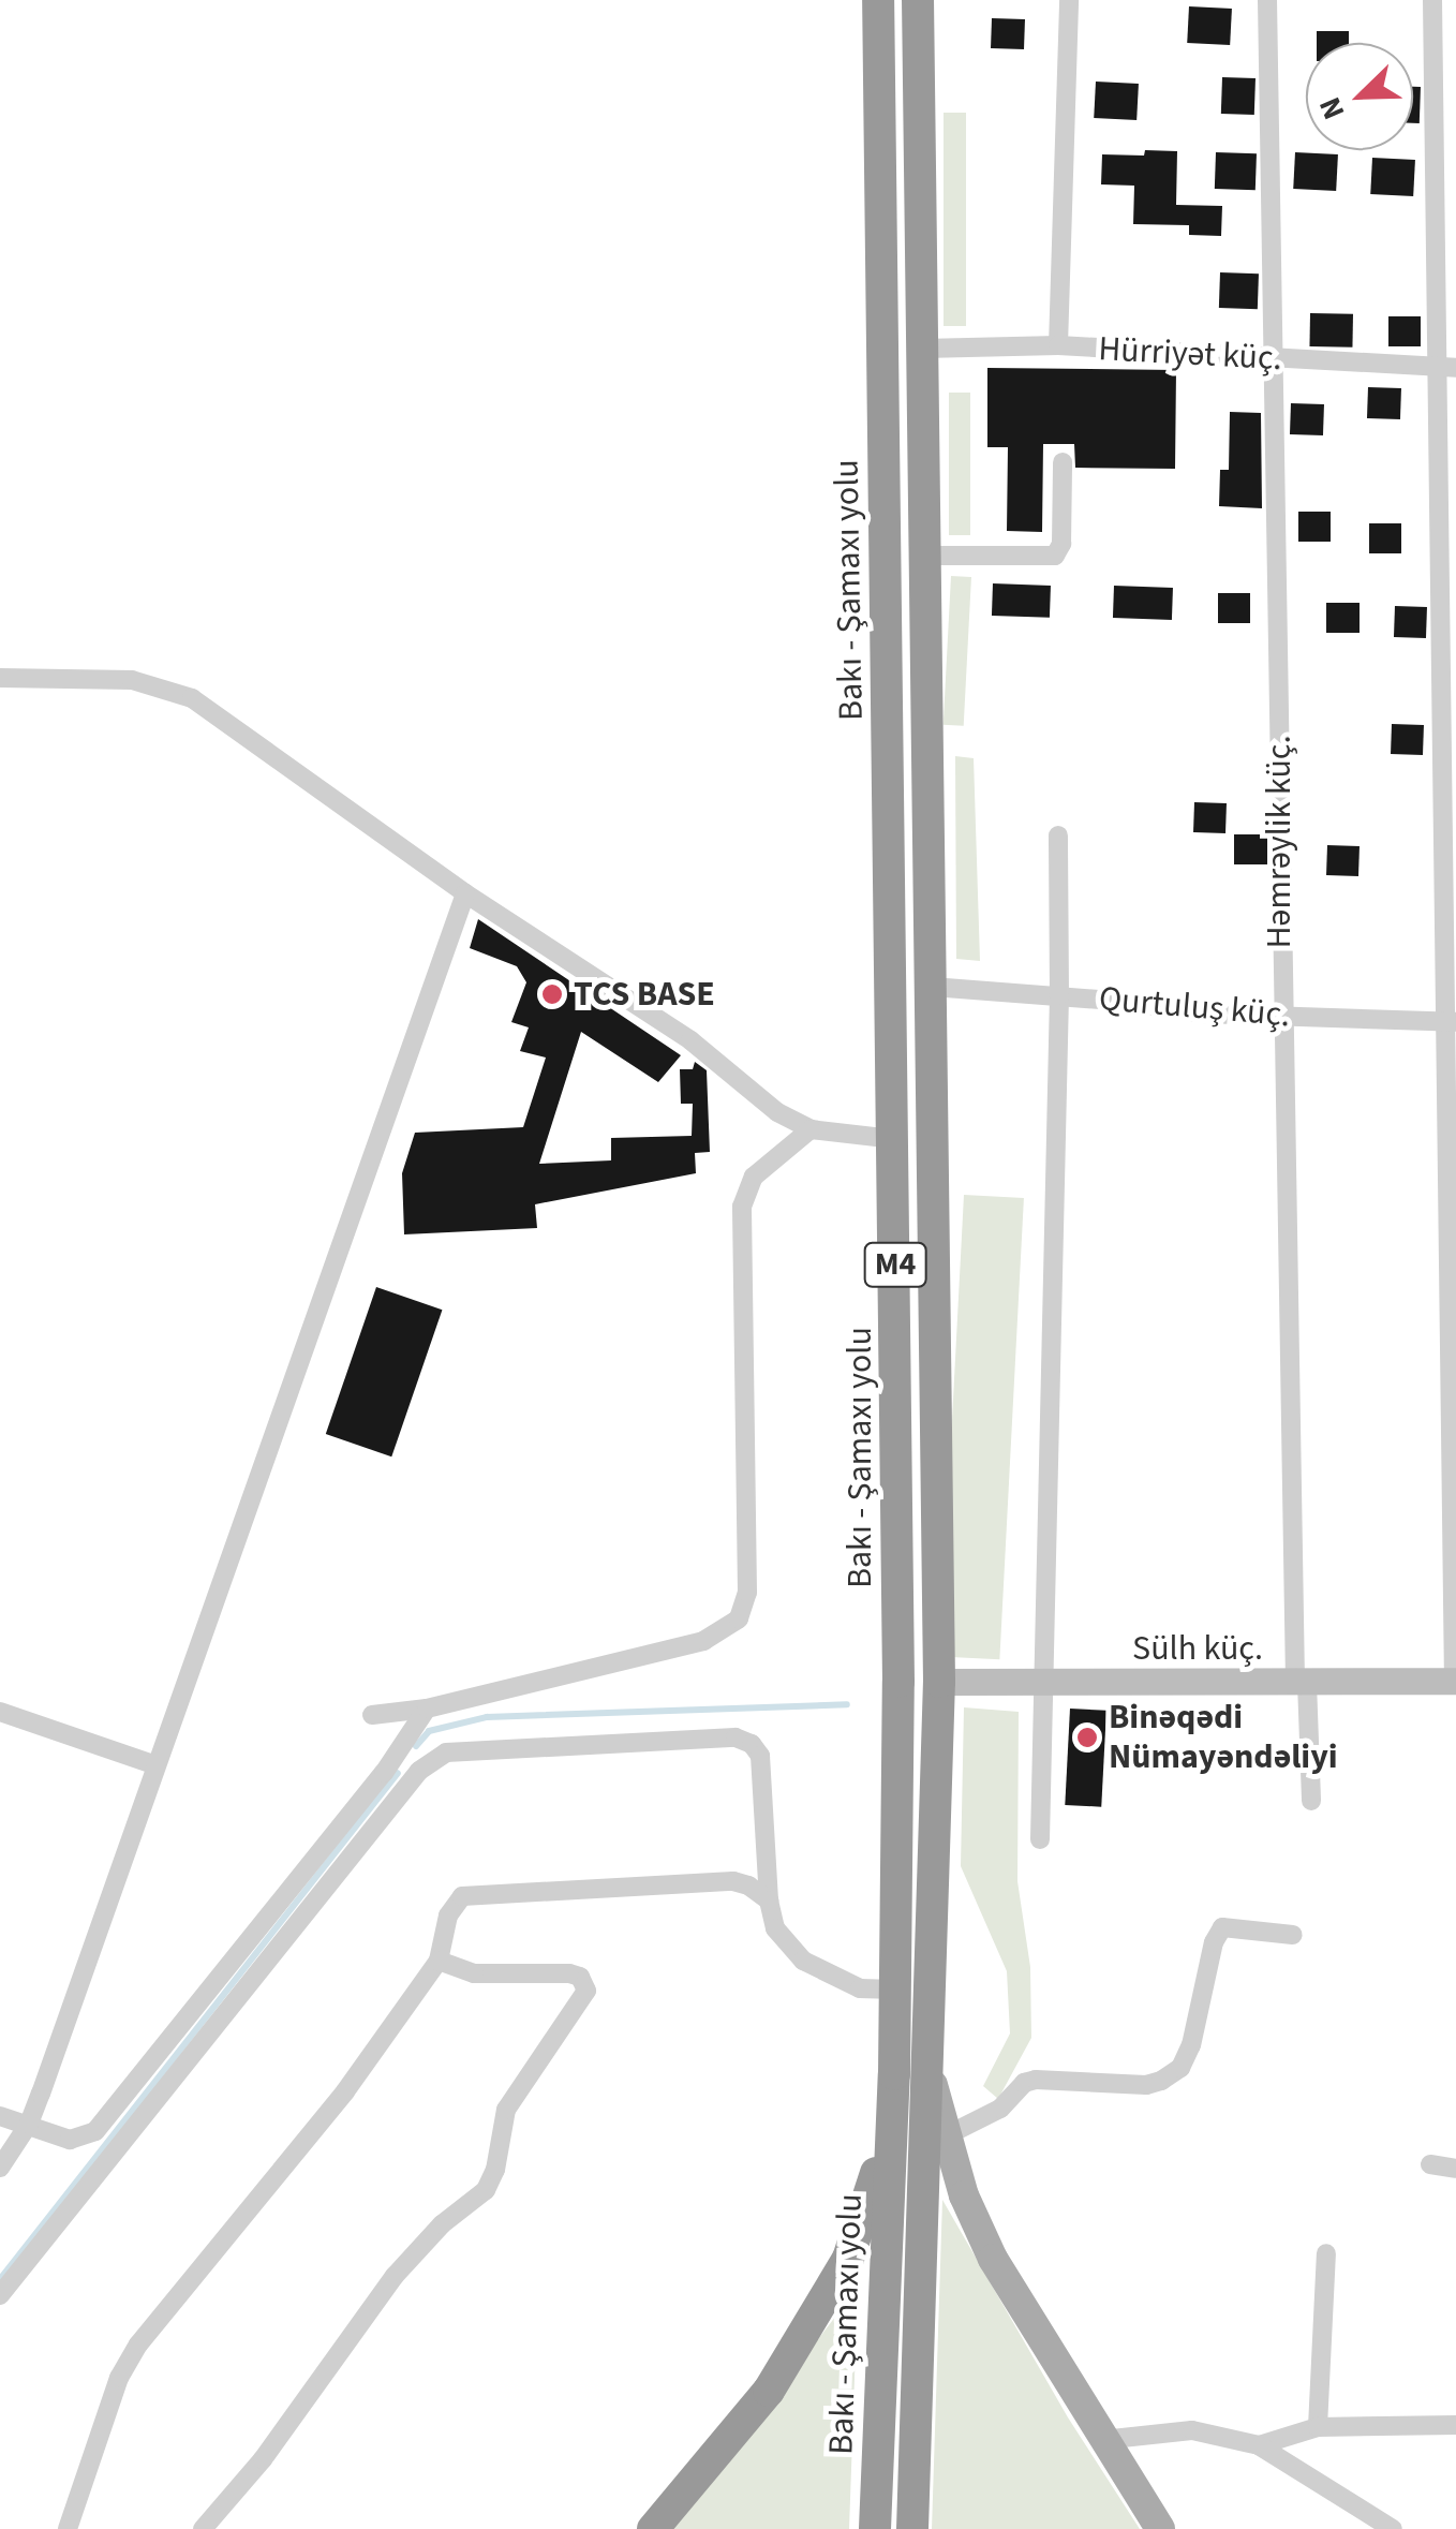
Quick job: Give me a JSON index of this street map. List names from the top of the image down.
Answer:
{
  "streets": {
    "highway": ["Bakı - Şamaxı yolu", "M4"],
    "street": [
      "Hürriyət küç.",
      "Həmrəylik küç.",
      "Qurtuluş küç.",
      "Sülh küç."
    ]
  },
  "crossings": [
    ["Hürriyət küç.", "Həmrəylik küç."],
    ["Hürriyət küç.", "M4"],
    ["Həmrəylik küç.", "Qurtuluş küç."],
    ["Həmrəylik küç.", "Sülh küç."],
    ["Qurtuluş küç.", "M4"],
    ["M4", "Sülh küç."]
  ],
  "places": ["TCS BASE", "Binəqədi Nümayəndəliyi"],
  "north": "bottom left"
}
